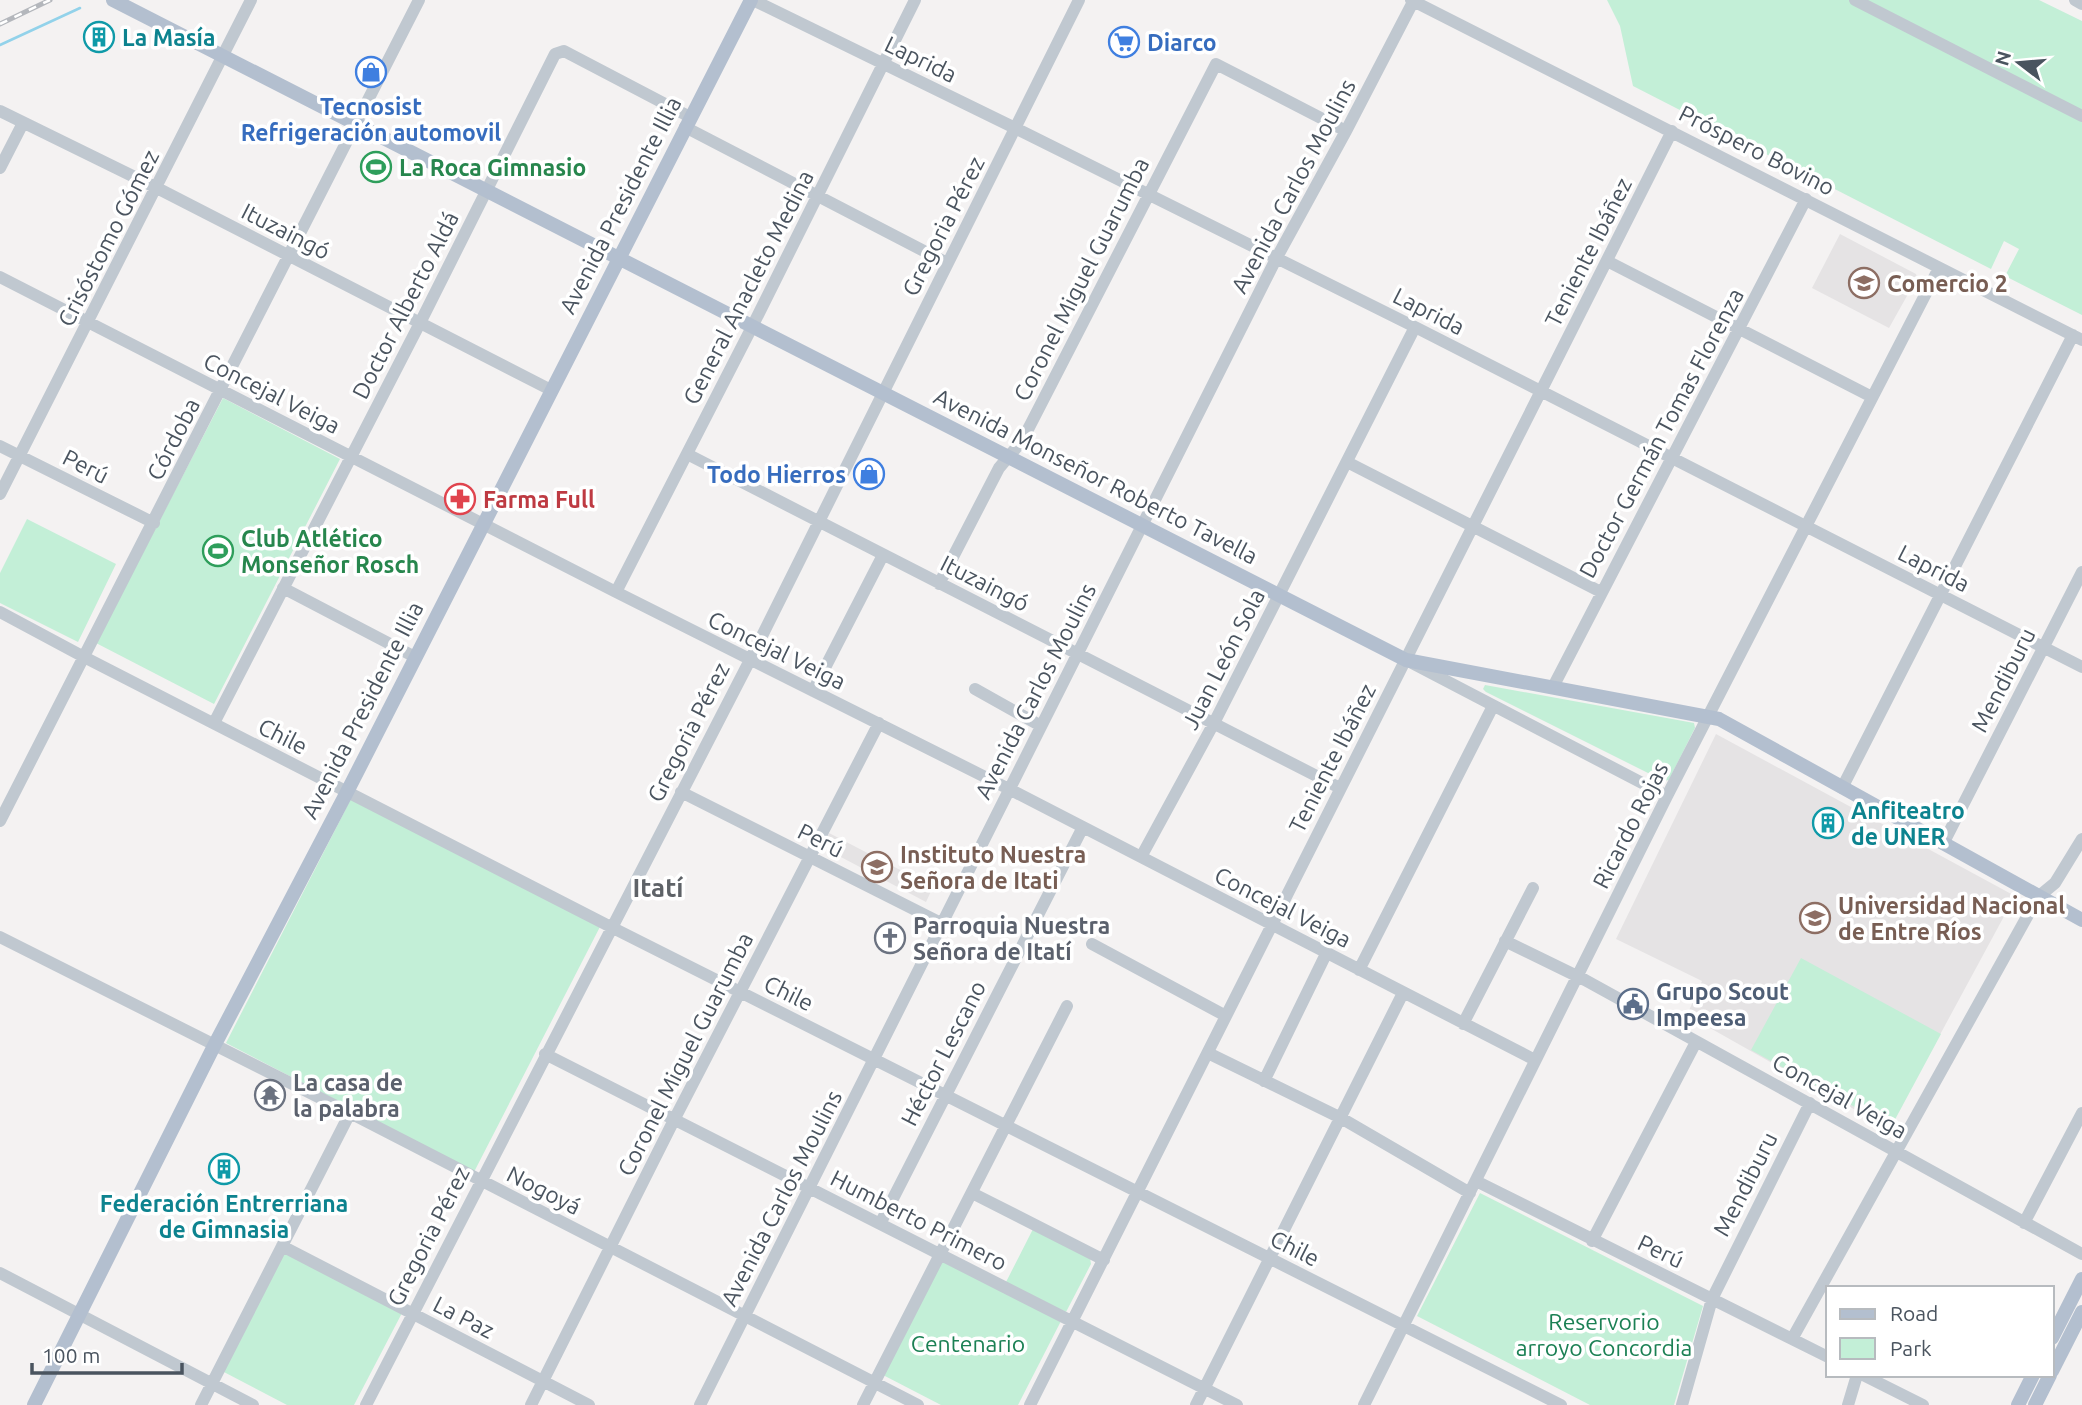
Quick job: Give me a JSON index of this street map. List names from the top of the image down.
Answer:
{
  "streets": {
    "main road": ["Avenida Presidente Illia", "Avenida Monseñor Roberto Tavella"],
    "street": [
      "Laprida",
      "Próspero Bovino",
      "Avenida Carlos Moulins",
      "Gregoria Pérez",
      "Ituzaingó",
      "Crisóstomo Gómez",
      "Teniente Ibáñez",
      "Coronel Miguel Guarumba",
      "General Anacleto Medina",
      "Doctor Alberto Aldá",
      "Concejal Veiga",
      "Doctor Germán Tomas Florenza",
      "Córdoba",
      "Perú",
      "Juan León Sola",
      "Mendiburu",
      "Chile",
      "Ricardo Rojas",
      "Héctor Lescano",
      "Nogoyá",
      "Humberto Primero",
      "La Paz"
    ]
  },
  "crossings": [
    ["Laprida", "Avenida Carlos Moulins"],
    ["Laprida", "Avenida Presidente Illia"],
    ["Laprida", "Gregoria Pérez"],
    ["Laprida", "Teniente Ibáñez"],
    ["Laprida", "Coronel Miguel Guarumba"],
    ["Laprida", "General Anacleto Medina"],
    ["Laprida", "Doctor Germán Tomas Florenza"],
    ["Laprida", "Juan León Sola"],
    ["Laprida", "Mendiburu"],
    ["Laprida", "Ricardo Rojas"],
    ["Próspero Bovino", "Avenida Carlos Moulins"],
    ["Próspero Bovino", "Teniente Ibáñez"],
    ["Próspero Bovino", "Doctor Germán Tomas Florenza"],
    ["Próspero Bovino", "Ricardo Rojas"],
    ["Avenida Carlos Moulins", "Ituzaingó"],
    ["Avenida Carlos Moulins", "Coronel Miguel Guarumba"],
    ["Avenida Carlos Moulins", "Concejal Veiga"],
    ["Avenida Carlos Moulins", "Perú"],
    ["Avenida Carlos Moulins", "Avenida Monseñor Roberto Tavella"],
    ["Avenida Carlos Moulins", "Chile"],
    ["Avenida Carlos Moulins", "Nogoyá"],
    ["Avenida Carlos Moulins", "Humberto Primero"],
    ["Avenida Presidente Illia", "Ituzaingó"],
    ["Avenida Presidente Illia", "Doctor Alberto Aldá"],
    ["Avenida Presidente Illia", "Concejal Veiga"],
    ["Avenida Presidente Illia", "Avenida Monseñor Roberto Tavella"],
    ["Avenida Presidente Illia", "Chile"],
    ["Avenida Presidente Illia", "Nogoyá"],
    ["Gregoria Pérez", "Ituzaingó"],
    ["Gregoria Pérez", "Concejal Veiga"],
    ["Gregoria Pérez", "Perú"],
    ["Gregoria Pérez", "Avenida Monseñor Roberto Tavella"],
    ["Gregoria Pérez", "Chile"],
    ["Gregoria Pérez", "Nogoyá"],
    ["Gregoria Pérez", "Humberto Primero"],
    ["Gregoria Pérez", "La Paz"],
    ["Ituzaingó", "Crisóstomo Gómez"],
    ["Ituzaingó", "Teniente Ibáñez"],
    ["Ituzaingó", "Coronel Miguel Guarumba"],
    ["Ituzaingó", "General Anacleto Medina"],
    ["Ituzaingó", "Doctor Alberto Aldá"],
    ["Ituzaingó", "Córdoba"],
    ["Ituzaingó", "Juan León Sola"],
    ["Crisóstomo Gómez", "Concejal Veiga"],
    ["Crisóstomo Gómez", "Perú"],
    ["Crisóstomo Gómez", "Avenida Monseñor Roberto Tavella"],
    ["Teniente Ibáñez", "Concejal Veiga"],
    ["Teniente Ibáñez", "Avenida Monseñor Roberto Tavella"],
    ["Teniente Ibáñez", "Chile"],
    ["Teniente Ibáñez", "Humberto Primero"],
    ["Coronel Miguel Guarumba", "Concejal Veiga"],
    ["Coronel Miguel Guarumba", "Perú"],
    ["Coronel Miguel Guarumba", "Avenida Monseñor Roberto Tavella"],
    ["Coronel Miguel Guarumba", "Chile"],
    ["Coronel Miguel Guarumba", "Nogoyá"],
    ["Coronel Miguel Guarumba", "Humberto Primero"],
    ["Coronel Miguel Guarumba", "La Paz"],
    ["General Anacleto Medina", "Concejal Veiga"],
    ["General Anacleto Medina", "Avenida Monseñor Roberto Tavella"],
    ["Doctor Alberto Aldá", "Concejal Veiga"],
    ["Doctor Alberto Aldá", "Avenida Monseñor Roberto Tavella"],
    ["Doctor Alberto Aldá", "Chile"],
    ["Concejal Veiga", "Córdoba"],
    ["Concejal Veiga", "Juan León Sola"],
    ["Concejal Veiga", "Mendiburu"],
    ["Concejal Veiga", "Ricardo Rojas"],
    ["Concejal Veiga", "Héctor Lescano"],
    ["Doctor Germán Tomas Florenza", "Avenida Monseñor Roberto Tavella"],
    ["Córdoba", "Perú"],
    ["Córdoba", "Avenida Monseñor Roberto Tavella"],
    ["Córdoba", "Chile"],
    ["Perú", "Mendiburu"],
    ["Perú", "Ricardo Rojas"],
    ["Avenida Monseñor Roberto Tavella", "Juan León Sola"],
    ["Avenida Monseñor Roberto Tavella", "Mendiburu"],
    ["Avenida Monseñor Roberto Tavella", "Ricardo Rojas"],
    ["Chile", "Ricardo Rojas"],
    ["Chile", "Héctor Lescano"],
    ["Héctor Lescano", "Humberto Primero"]
  ],
  "districts": ["Itatí"],
  "parks": ["Reservorio arroyo Concordia", "Centenario"],
  "places": {
    "building": ["La Masía", "Anfiteatro de UNER", "Federación Entrerriana de Gimnasia"],
    "supermarket": ["Diarco"],
    "shop": ["Tecnosist Refrigeración automovil", "Todo Hierros"],
    "sports": ["La Roca Gimnasio", "Club Atlético Monseñor Rosch"],
    "school or university": ["Comercio 2", "Instituto Nuestra Señora de Itati", "Universidad Nacional de Entre Ríos"],
    "pharmacy": ["Farma Full"],
    "church": ["Parroquia Nuestra Señora de Itatí"],
    "public building": ["Grupo Scout Impeesa"],
    "temple": ["La casa de la palabra"]
  },
  "legend": ["Road", "Park"],
  "scale_bar": "100 m",
  "north": "left"
}
